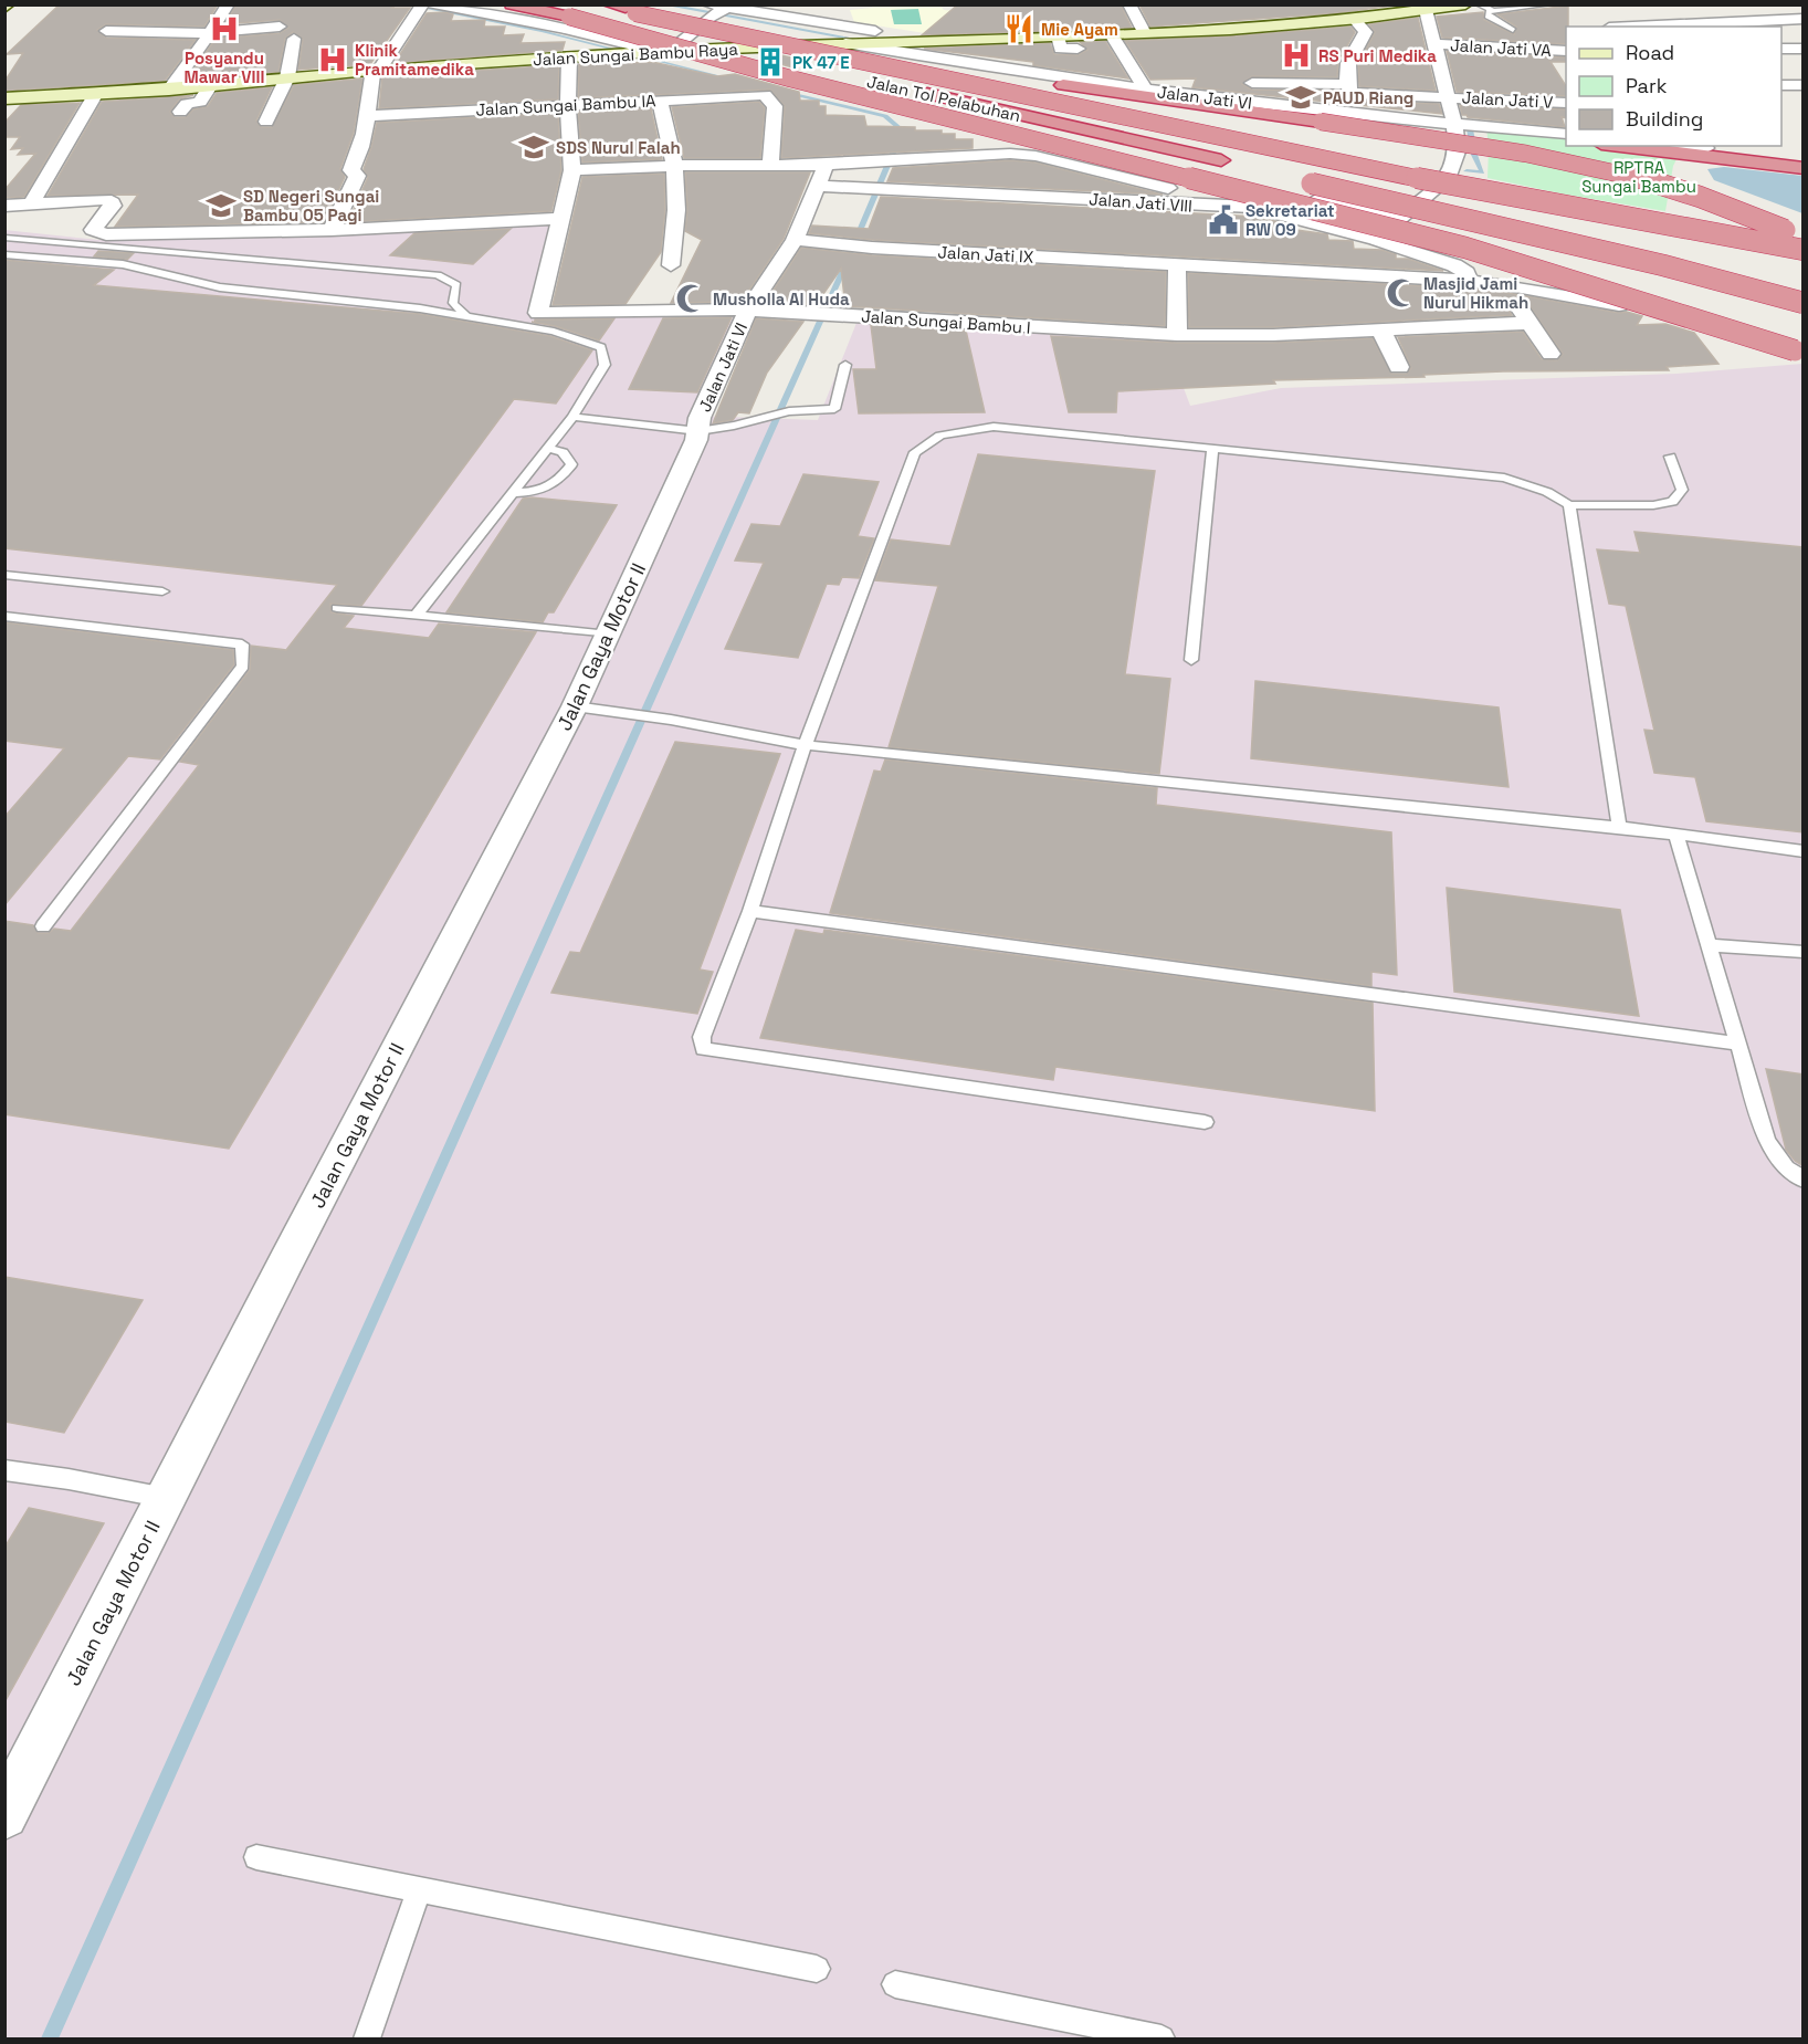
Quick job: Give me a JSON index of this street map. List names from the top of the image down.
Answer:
{
  "streets": {
    "highway": ["Jalan Tol Pelabuhan"],
    "street": [
      "Jalan Jati VA",
      "Jalan Sungai Bambu Raya",
      "Jalan Jati VI",
      "Jalan Jati V",
      "Jalan Sungai Bambu IA",
      "Jalan Jati VIII",
      "Jalan Jati IX",
      "Jalan Sungai Bambu I",
      "Jalan Gaya Motor II"
    ]
  },
  "crossings": [
    ["Jalan Sungai Bambu Raya", "Jalan Jati VI"],
    ["Jalan Sungai Bambu Raya", "Jalan Sungai Bambu I"],
    ["Jalan Jati VI", "Jalan Jati VIII"],
    ["Jalan Jati VI", "Jalan Jati IX"],
    ["Jalan Jati VI", "Jalan Sungai Bambu I"],
    ["Jalan Jati VI", "Jalan Gaya Motor II"],
    ["Jalan Sungai Bambu IA", "Jalan Sungai Bambu I"],
    ["Jalan Jati VIII", "Jalan Jati IX"]
  ],
  "parks": ["RPTRA Sungai Bambu"],
  "places": {
    "hospital": ["Posyandu Mawar VIII", "RS Puri Medika", "Klinik Pramitamedika"],
    "restaurant": ["Mie Ayam"],
    "building": ["PK 47 E"],
    "school or university": ["PAUD Riang", "SDS Nurul Falah", "SD Negeri Sungai Bambu 05 Pagi"],
    "public building": ["Sekretariat RW 09"],
    "mosque": ["Masjid Jami Nurul Hikmah", "Musholla Al Huda"]
  },
  "legend": ["Road", "Park", "Building"]
}
